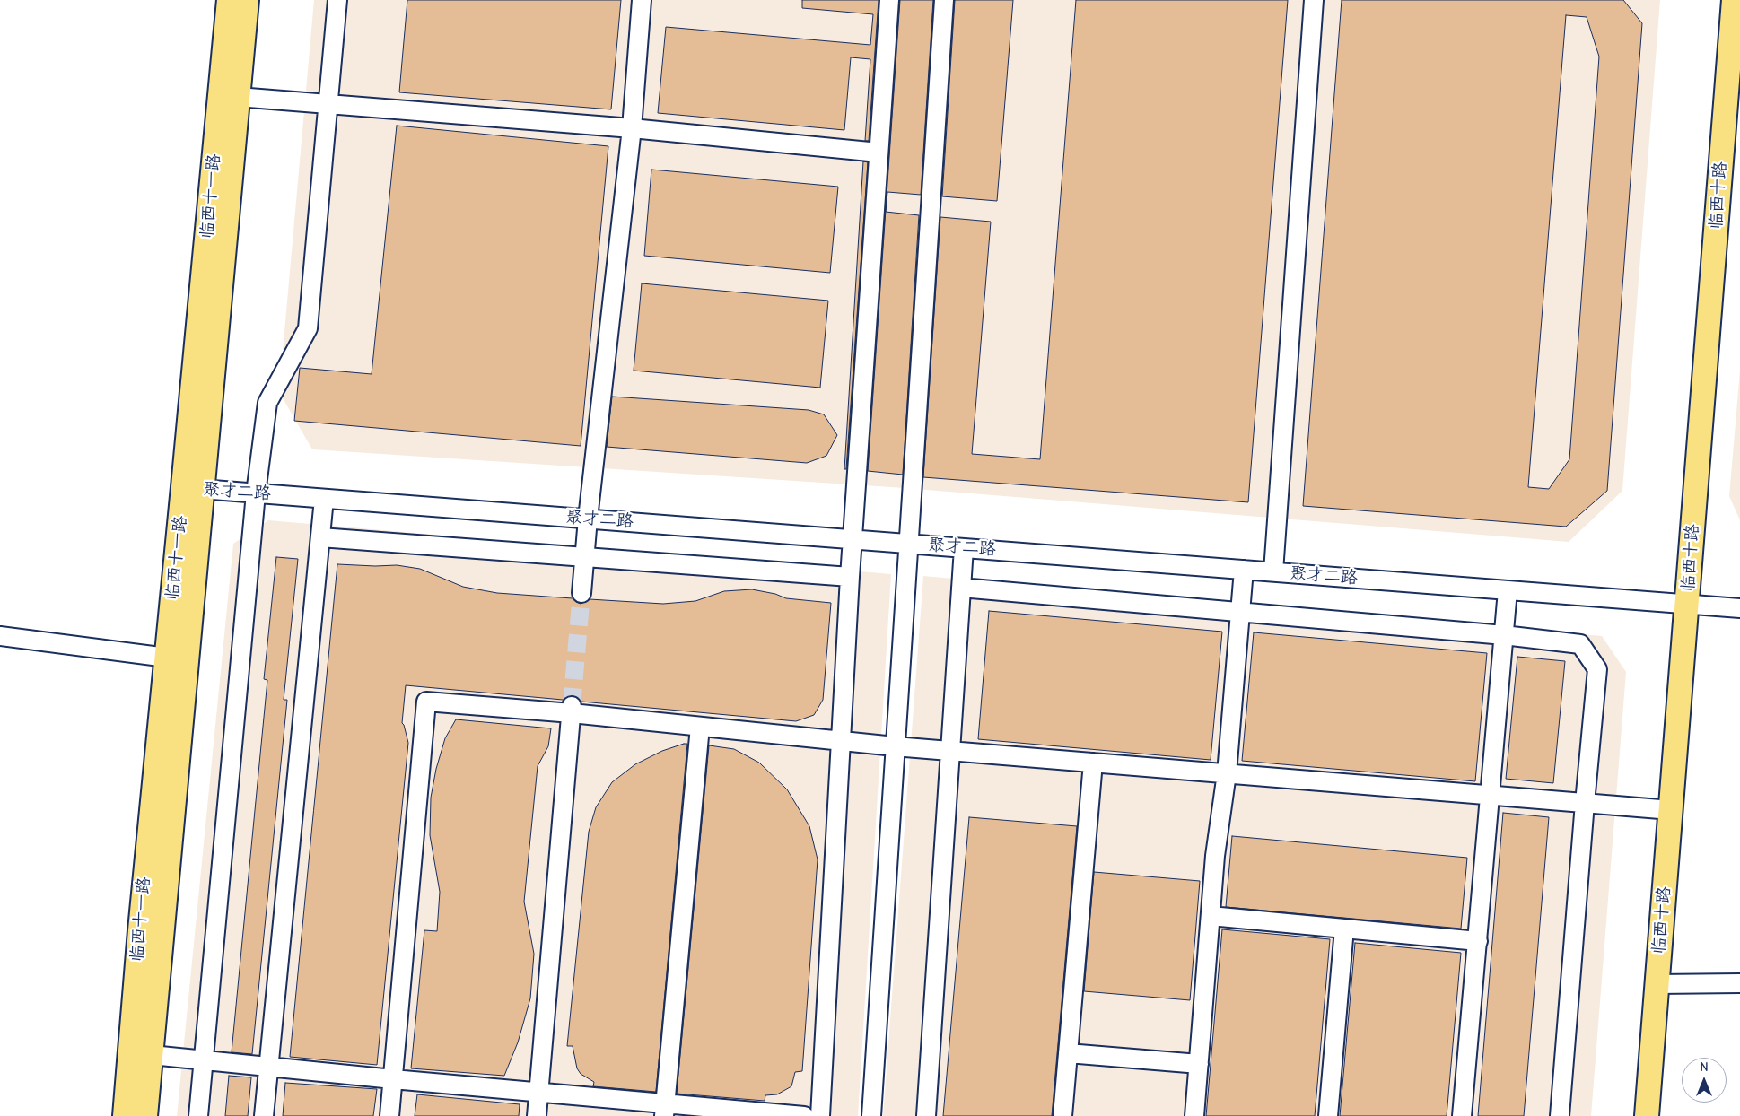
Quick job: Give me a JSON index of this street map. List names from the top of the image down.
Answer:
{
  "streets": {
    "main road": ["临西十路", "临西十一路"],
    "street": ["聚才二路"]
  },
  "crossings": [
    ["临西十路", "聚才二路"],
    ["临西十一路", "聚才二路"]
  ],
  "north": "top"
}
